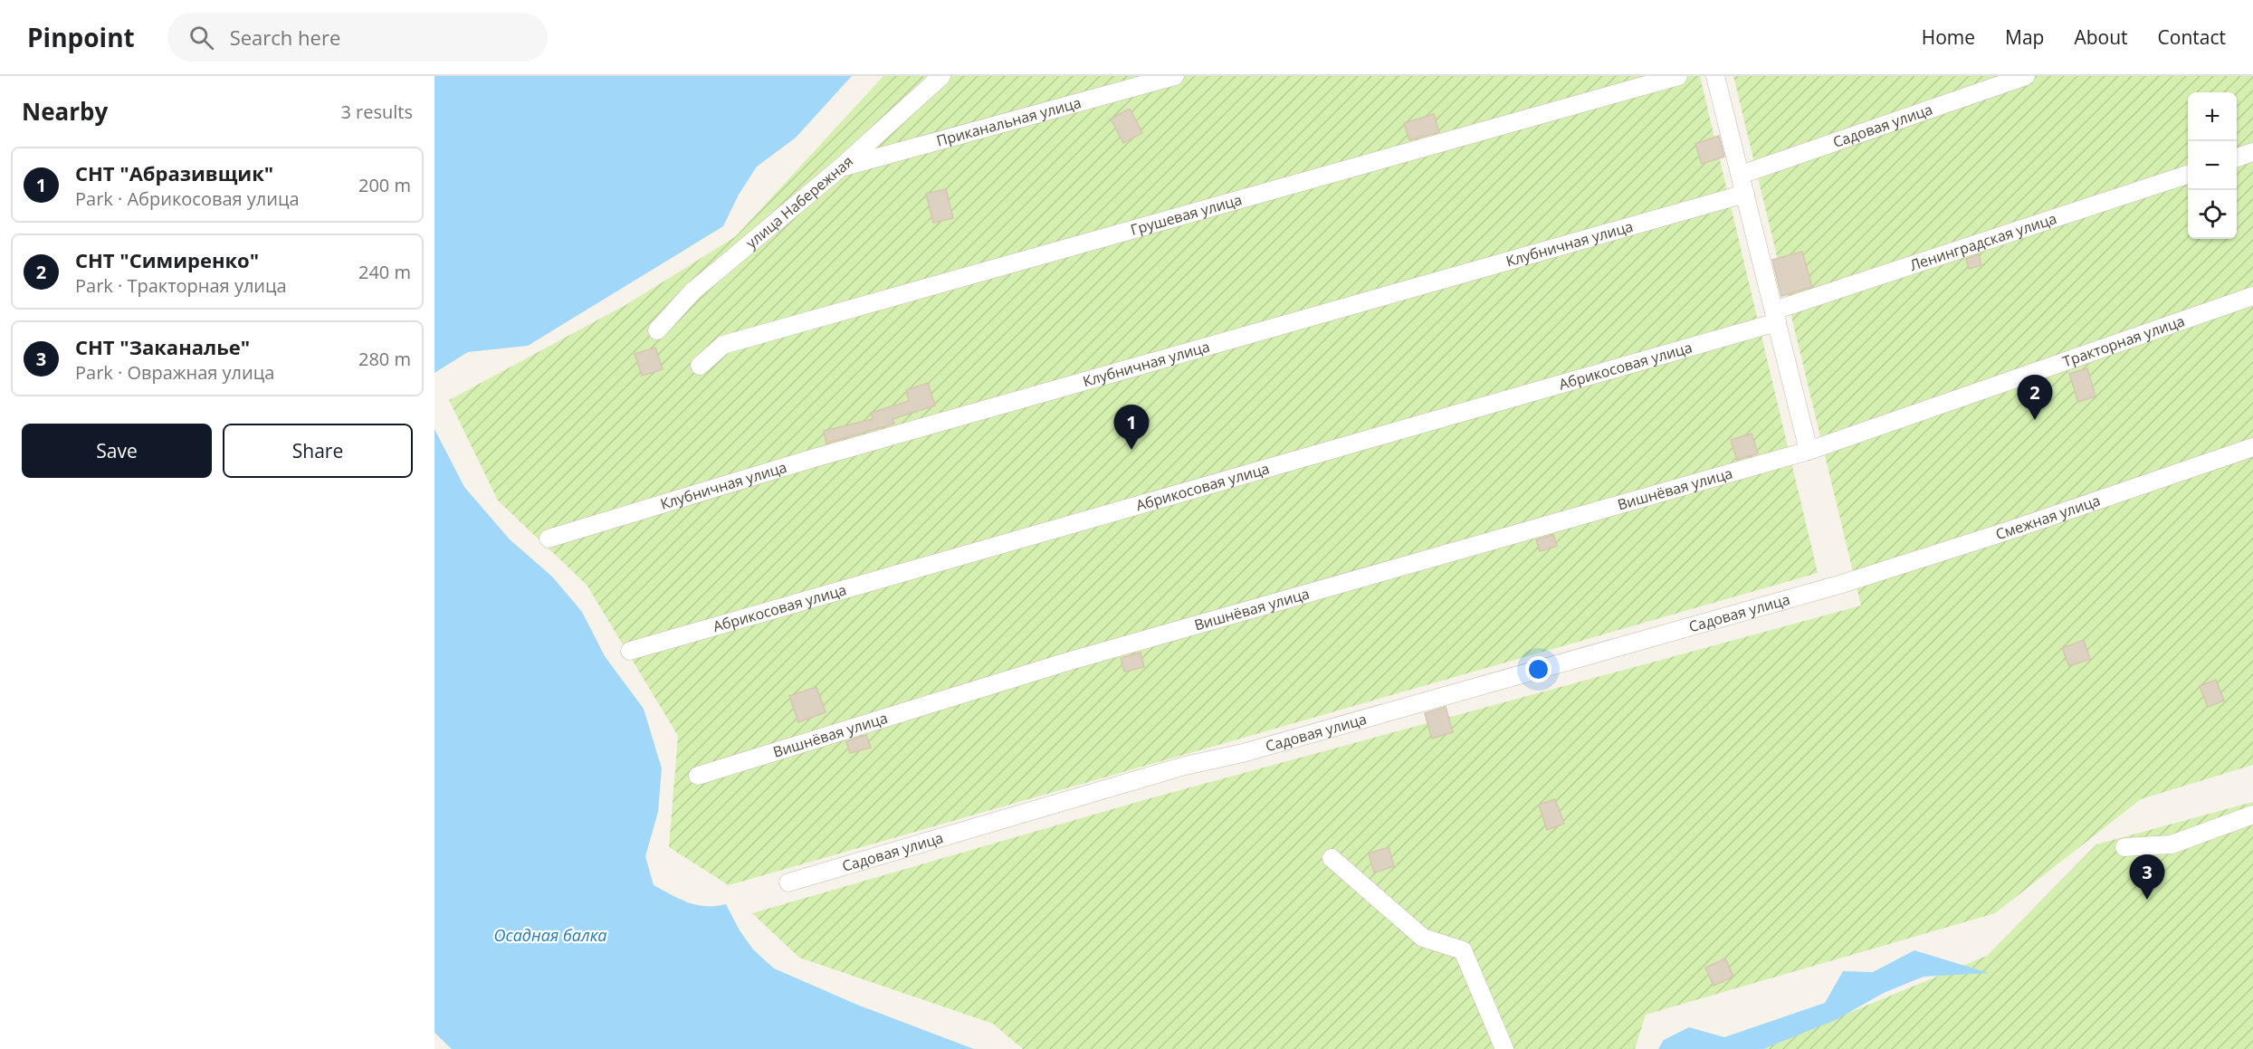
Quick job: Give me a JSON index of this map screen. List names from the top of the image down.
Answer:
{
  "streets": {
    "street": [
      "Приканальная улица",
      "Садовая улица",
      "улица Набережная",
      "Грушевая улица",
      "Ленинградская улица",
      "Клубничная улица",
      "Тракторная улица",
      "Абрикосовая улица",
      "Вишнёвая улица",
      "Смежная улица"
    ]
  },
  "crossings": [
    ["Приканальная улица", "улица Набережная"],
    ["Садовая улица", "Смежная улица"],
    ["Ленинградская улица", "Абрикосовая улица"],
    ["Тракторная улица", "Вишнёвая улица"]
  ],
  "water": ["Осадная балка"],
  "page": {
    "header": "Pinpoint",
    "search": "Search here",
    "nav": [
      "Home",
      "Map",
      "About",
      "Contact"
    ],
    "heading": ["Nearby", "3 results"],
    "map_buttons": ["+", "−"],
    "list": [
      {
        "mark": "1",
        "name": "СНТ \"Абразивщик\"",
        "note": "Park · Абрикосовая улица",
        "value": "200 m"
      },
      {
        "mark": "2",
        "name": "СНТ \"Симиренко\"",
        "note": "Park · Тракторная улица",
        "value": "240 m"
      },
      {
        "mark": "3",
        "name": "СНТ \"Заканалье\"",
        "note": "Park · Овражная улица",
        "value": "280 m"
      }
    ],
    "pins": ["2", "1", "3"],
    "buttons": ["Save", "Share"]
  }
}
